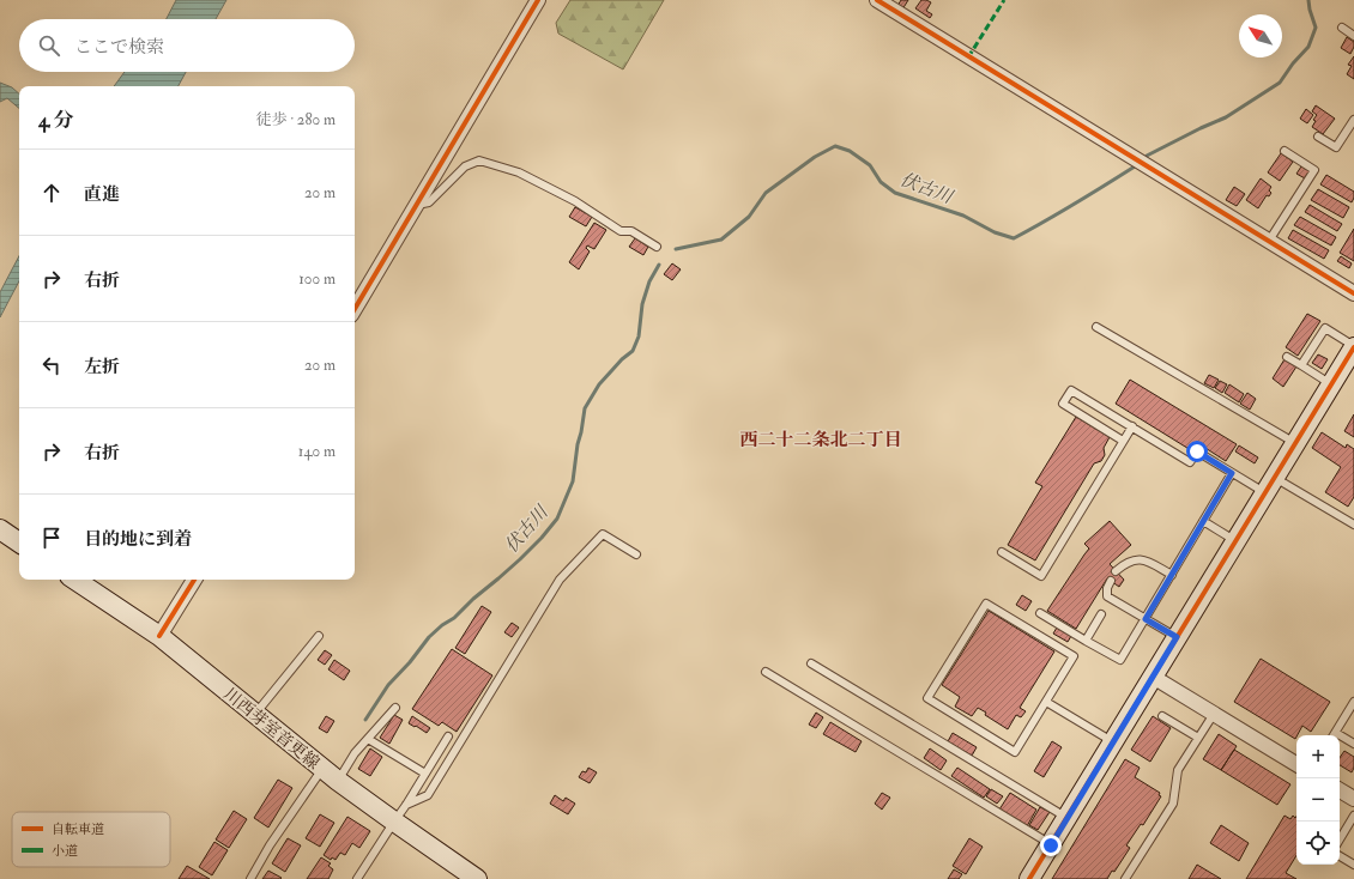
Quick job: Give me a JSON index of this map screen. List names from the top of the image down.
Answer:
{
  "streets": {
    "street": ["川西芽室音更線"]
  },
  "districts": ["西二十二条北二丁目"],
  "water": ["伏古川"],
  "legend": ["自転車道", "小道"],
  "north": "top left",
  "page": {
    "search": "ここで検索",
    "heading": ["4 分", "徒歩 · 280 m"],
    "list": [
      ["直進", "20 m"],
      ["右折", "100 m"],
      ["左折", "20 m"],
      ["右折", "140 m"],
      "目的地に到着"
    ],
    "map_buttons": ["+", "−"]
  }
}
